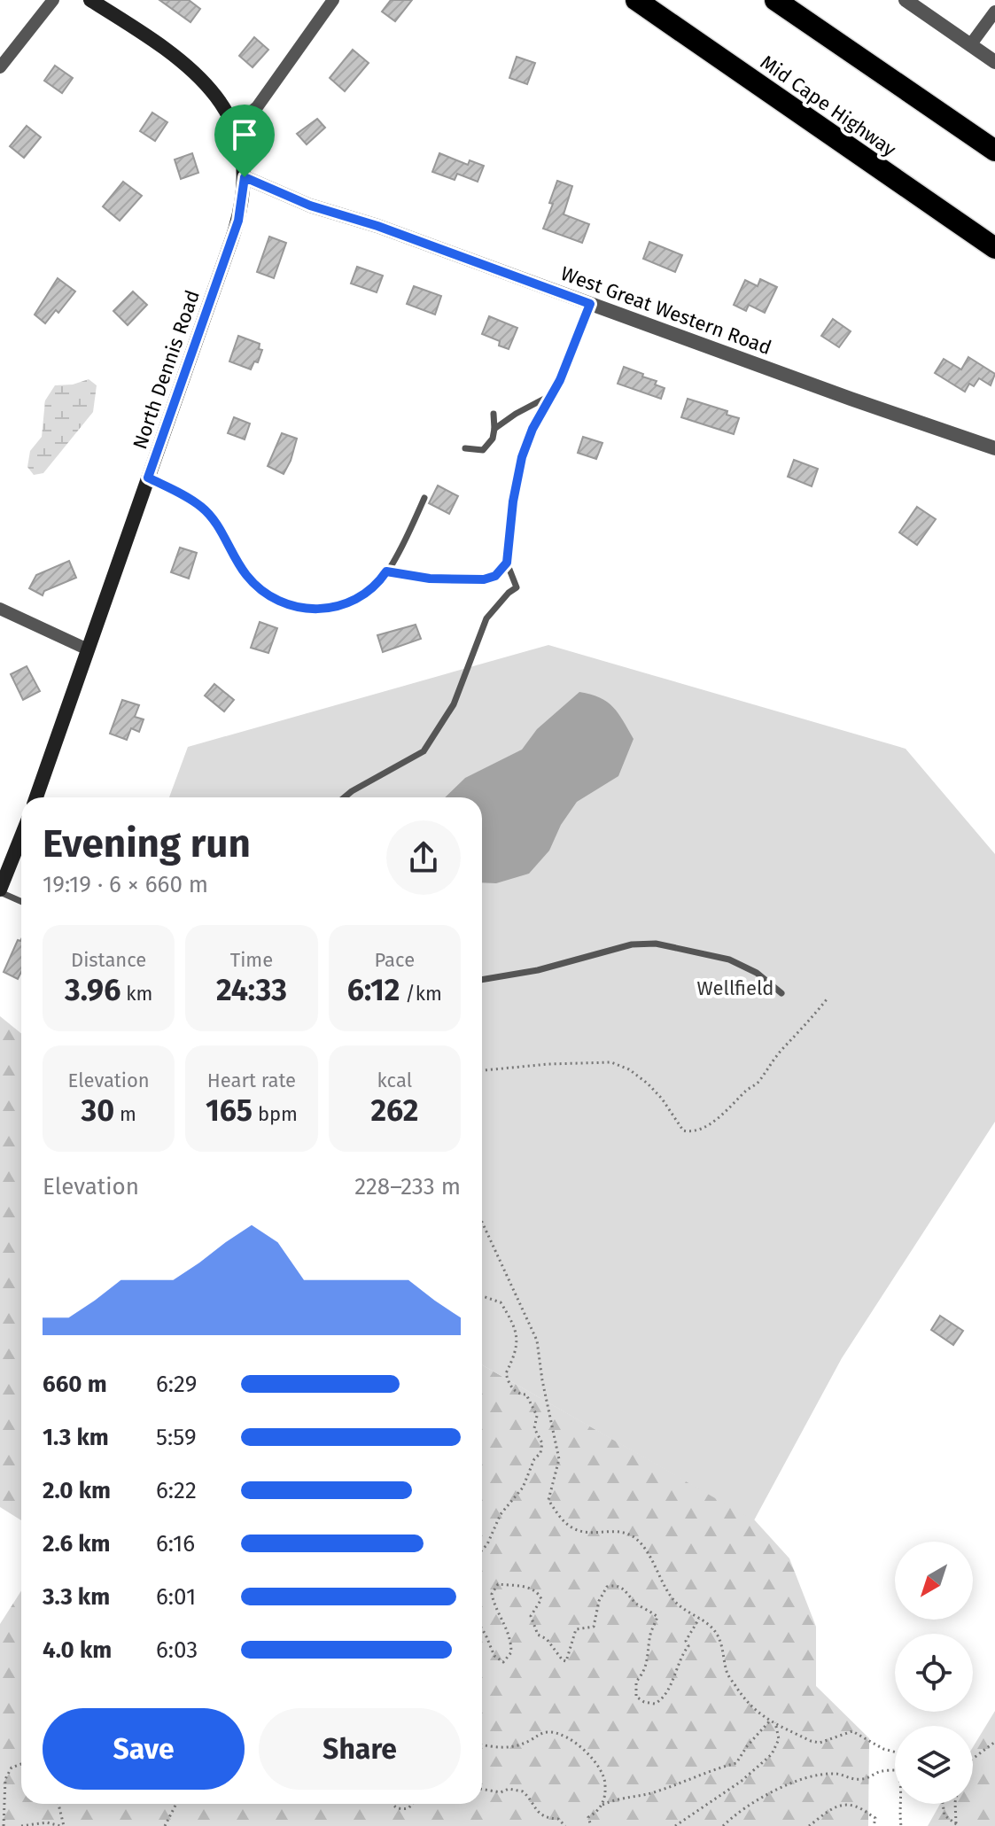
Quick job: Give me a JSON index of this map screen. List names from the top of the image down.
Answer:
{
  "streets": {
    "highway": ["Mid Cape Highway"],
    "main road": ["North Dennis Road"],
    "street": ["West Great Western Road"]
  },
  "crossings": [
    ["West Great Western Road", "North Dennis Road"]
  ],
  "parks": ["Wellfield"],
  "north": "bottom left",
  "page": {
    "heading": ["Evening run", "19:19 · 6 × 660 m"],
    "stats": [
      ["Distance", "3.96 km"],
      ["Time", "24:33"],
      ["Pace", "6:12 /km"],
      ["Elevation", "30 m"],
      ["Heart rate", "165 bpm"],
      ["kcal", "262"]
    ],
    "chart": ["Elevation", "228–233 m"],
    "list": [
      {
        "name": "660 m",
        "note": "6:29"
      },
      {
        "name": "1.3 km",
        "note": "5:59"
      },
      {
        "name": "2.0 km",
        "note": "6:22"
      },
      {
        "name": "2.6 km",
        "note": "6:16"
      },
      {
        "name": "3.3 km",
        "note": "6:01"
      },
      {
        "name": "4.0 km",
        "note": "6:03"
      }
    ],
    "buttons": ["Save", "Share"]
  }
}
